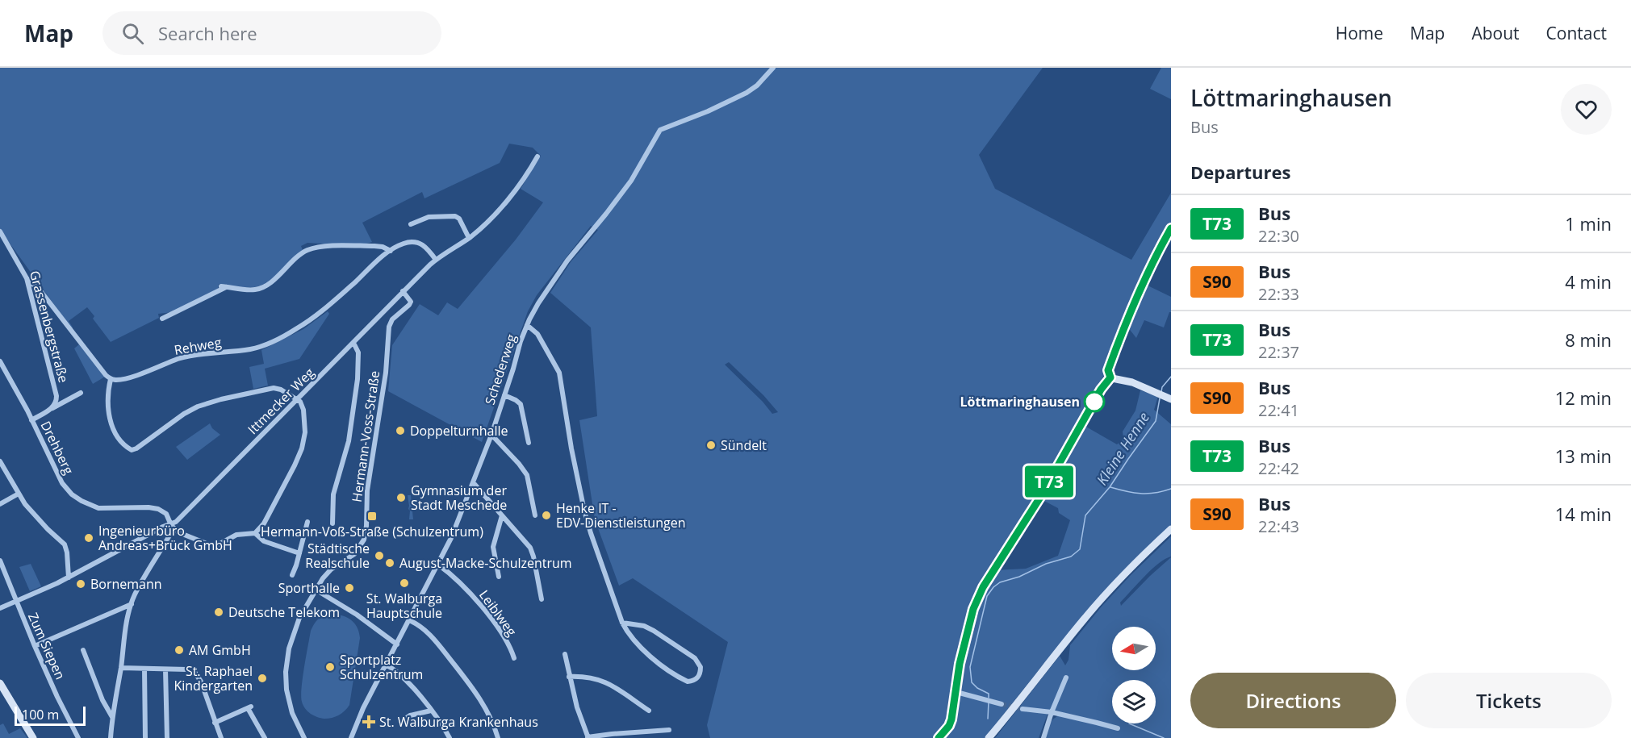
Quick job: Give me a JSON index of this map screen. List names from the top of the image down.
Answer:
{
  "streets": {
    "street": [
      "Grassenbergstraße",
      "Rehweg",
      "Schederweg",
      "Ittmecker Weg",
      "Hermann-Voss-Straße",
      "Drehberg",
      "Leiblweg",
      "Zum Siepen"
    ]
  },
  "crossings": [
    ["Rehweg", "Ittmecker Weg"],
    ["Schederweg", "Leiblweg"],
    ["Ittmecker Weg", "Hermann-Voss-Straße"],
    ["Ittmecker Weg", "Drehberg"],
    ["Ittmecker Weg", "Zum Siepen"]
  ],
  "water": ["Kleine Henne"],
  "places": {
    "other": [
      "Löttmaringhausen",
      "Doppelturnhalle",
      "Sündelt",
      "Gymnasium der Stadt Meschede",
      "Henke IT - EDV-Dienstleistungen",
      "Ingenieurbüro Andreas+Brück GmbH",
      "Städtische Realschule",
      "August-Macke-Schulzentrum",
      "St. Walburga Hauptschule",
      "Bornemann",
      "Sporthalle",
      "Deutsche Telekom",
      "AM GmbH",
      "Sportplatz Schulzentrum",
      "St. Raphael Kindergarten"
    ],
    "transit": ["Hermann-Voß-Straße (Schulzentrum)"],
    "health": ["St. Walburga Krankenhaus"]
  },
  "lines": ["bus line T73"],
  "scale_bar": "100 m",
  "north": "left",
  "page": {
    "header": "Map",
    "search": "Search here",
    "nav": [
      "Home",
      "Map",
      "About",
      "Contact"
    ],
    "on_map": "T73",
    "heading": [
      ["Löttmaringhausen", "Bus"],
      "Departures"
    ],
    "list": [
      {
        "mark": "T73",
        "name": "Bus",
        "note": "22:30",
        "value": "1 min"
      },
      {
        "mark": "S90",
        "name": "Bus",
        "note": "22:33",
        "value": "4 min"
      },
      {
        "mark": "T73",
        "name": "Bus",
        "note": "22:37",
        "value": "8 min"
      },
      {
        "mark": "S90",
        "name": "Bus",
        "note": "22:41",
        "value": "12 min"
      },
      {
        "mark": "T73",
        "name": "Bus",
        "note": "22:42",
        "value": "13 min"
      },
      {
        "mark": "S90",
        "name": "Bus",
        "note": "22:43",
        "value": "14 min"
      }
    ],
    "buttons": ["Directions", "Tickets"],
    "scale": "100 m"
  }
}
